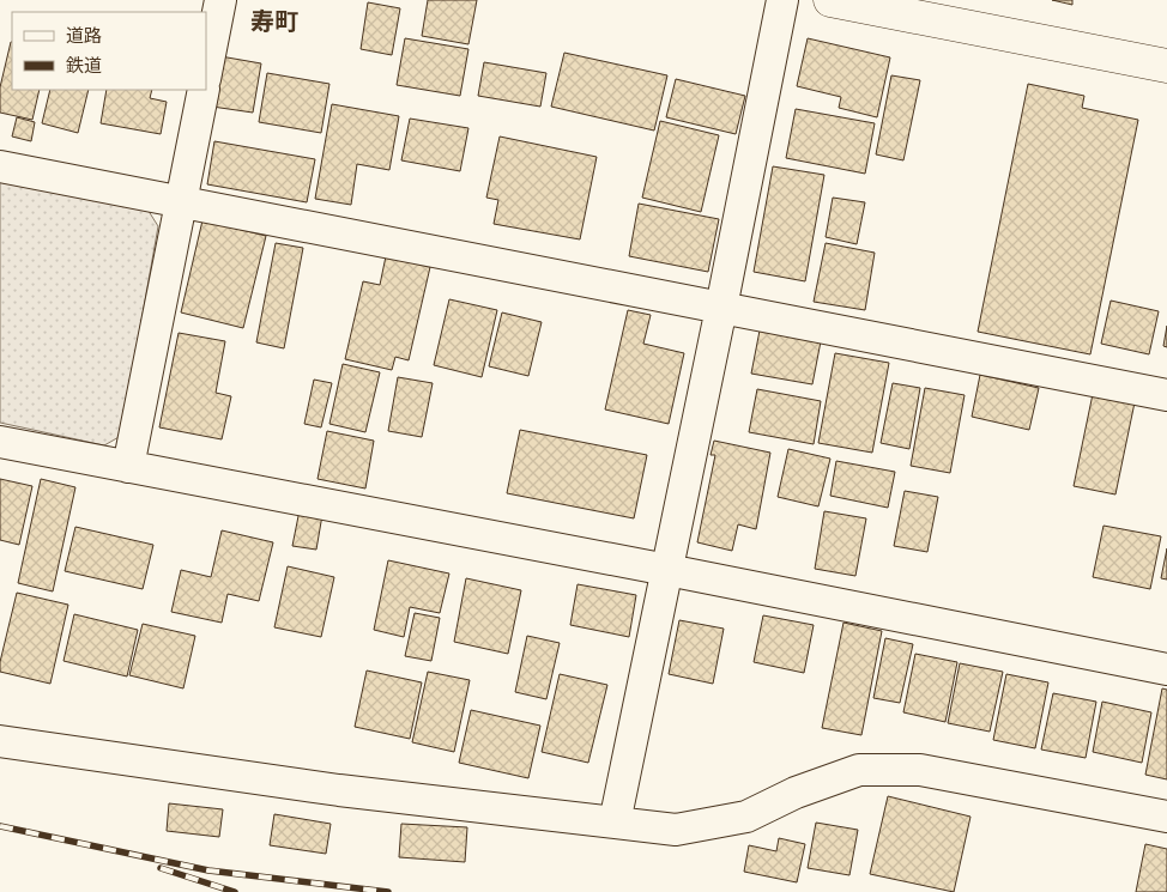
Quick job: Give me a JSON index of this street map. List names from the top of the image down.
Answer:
{
  "districts": ["寿町"],
  "legend": ["道路", "鉄道"]
}
